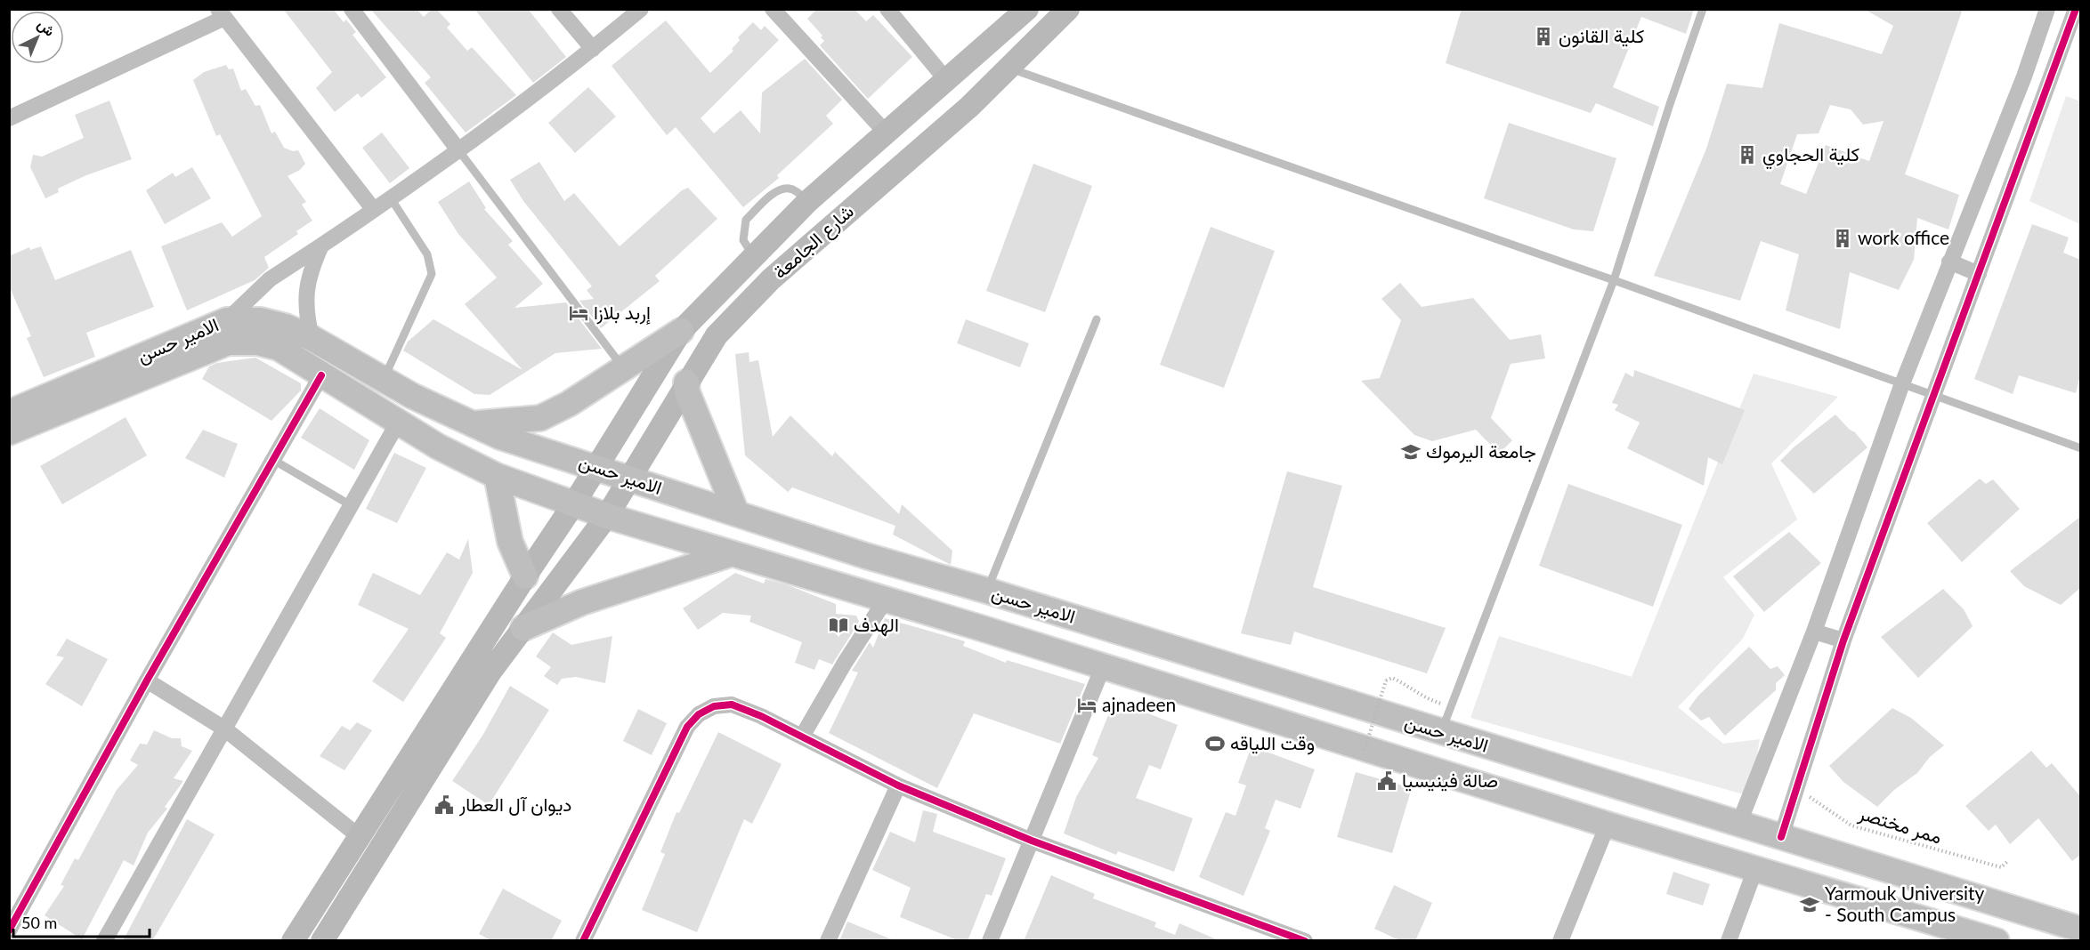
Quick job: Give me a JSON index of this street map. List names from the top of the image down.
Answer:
{
  "streets": {
    "main road": ["شارع الجامعة", "الامير حسن"],
    "path": ["ممر مختصر"]
  },
  "crossings": [
    ["شارع الجامعة", "الامير حسن"]
  ],
  "places": {
    "building": ["كلية القانون", "كلية الحجاوي", "work office"],
    "hotel": ["إربد بلازا", "ajnadeen"],
    "school or university": ["جامعة اليرموك", "Yarmouk University - South Campus"],
    "library": ["الهدف"],
    "sports": ["وقت اللياقه"],
    "public building": ["صالة فينيسيا", "ديوان آل العطار"]
  },
  "scale_bar": "50 m",
  "north": "top right"
}
